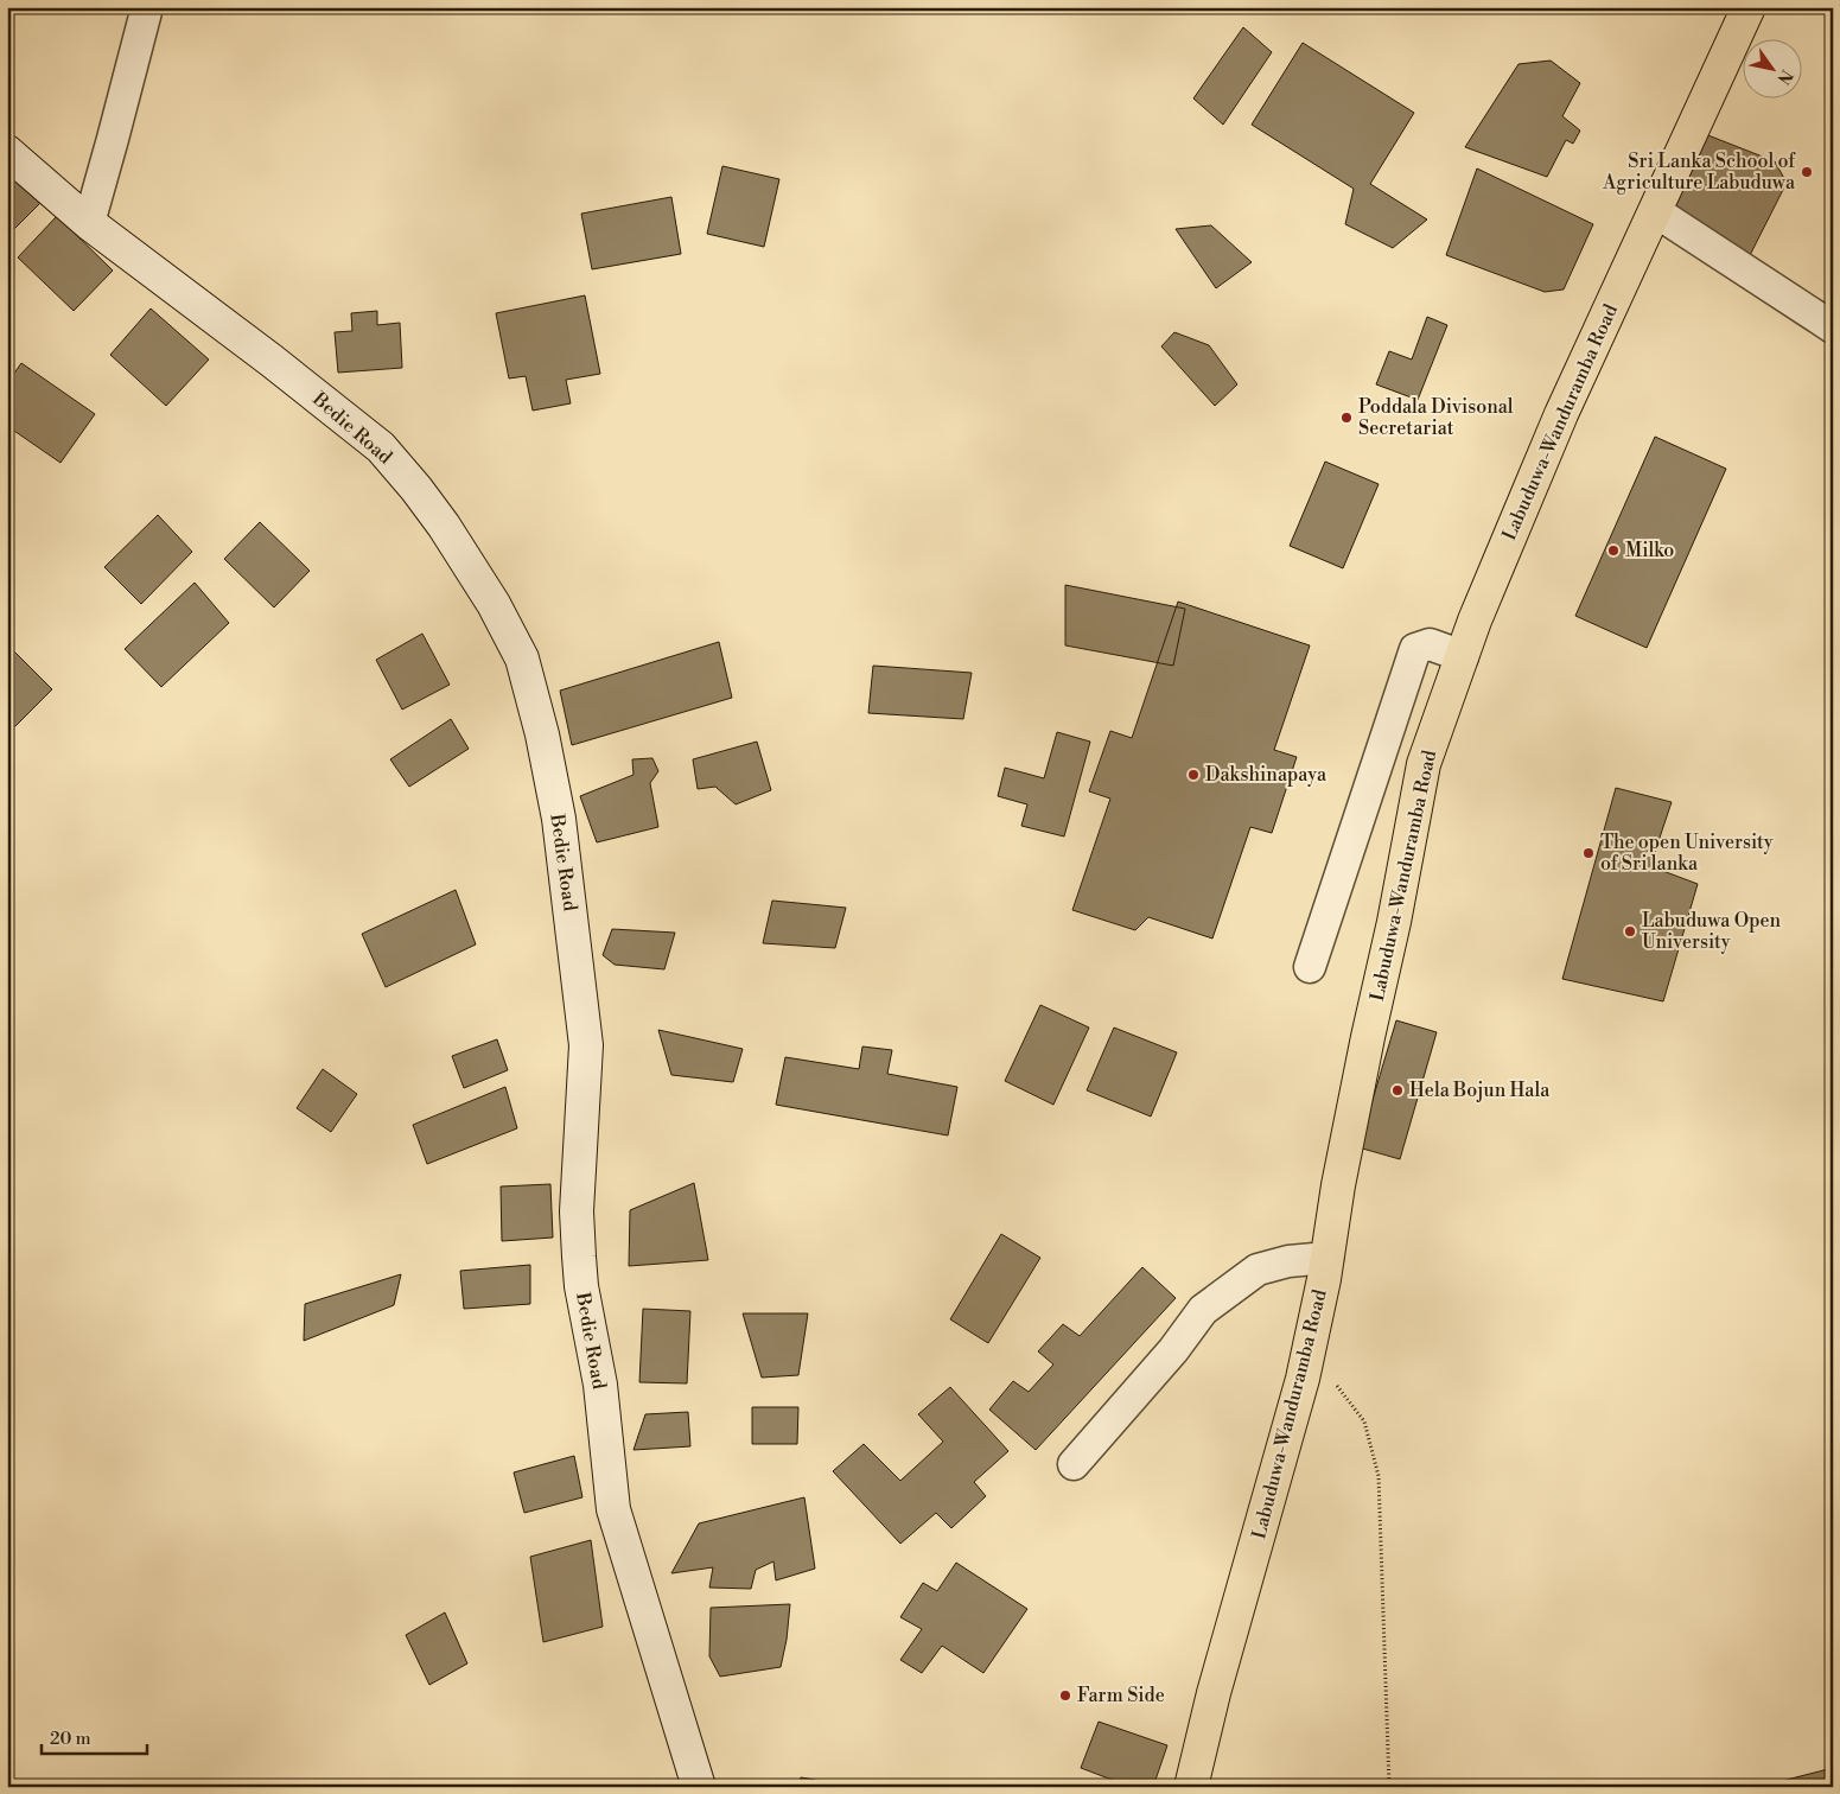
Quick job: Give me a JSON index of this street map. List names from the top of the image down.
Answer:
{
  "streets": {
    "main road": ["Labuduwa-Wanduramba Road"],
    "street": ["Bedie Road"]
  },
  "places": [
    "Sri Lanka School of Agriculture Labuduwa",
    "Poddala Divisonal Secretariat",
    "Milko",
    "Dakshinapaya",
    "The open University of Sri lanka",
    "Labuduwa Open University",
    "Hela Bojun Hala",
    "Farm Side"
  ],
  "scale_bar": "20 m",
  "north": "bottom right"
}
